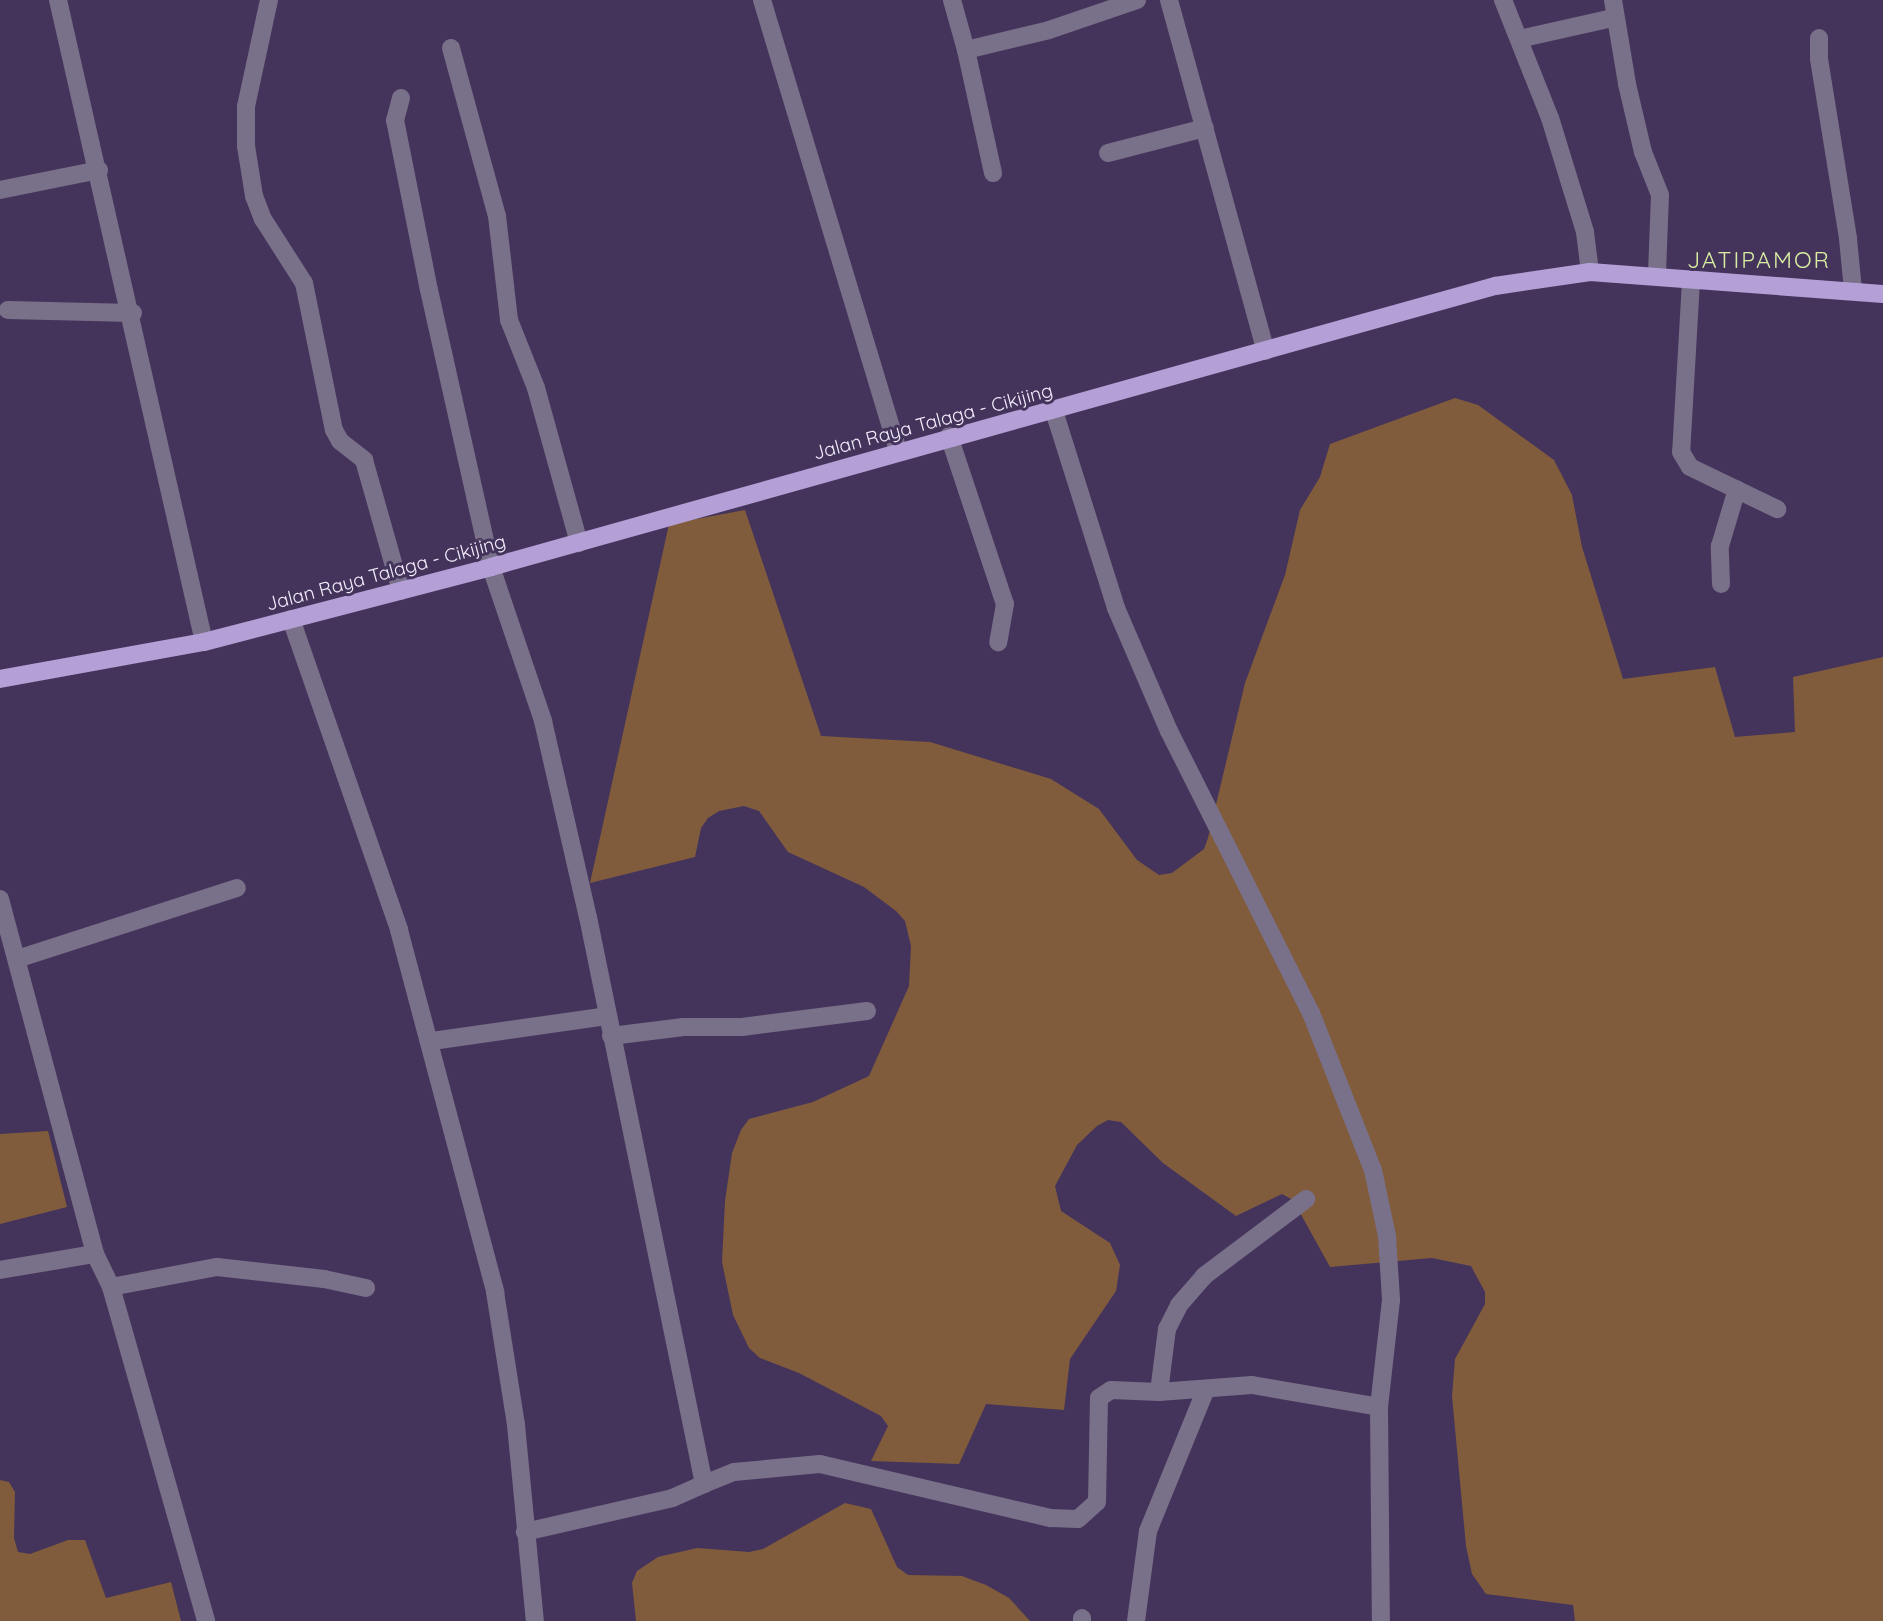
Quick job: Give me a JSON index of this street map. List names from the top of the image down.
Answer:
{
  "streets": {
    "main road": ["Jalan Raya Talaga - Cikijing"]
  },
  "districts": ["JATIPAMOR"]
}
